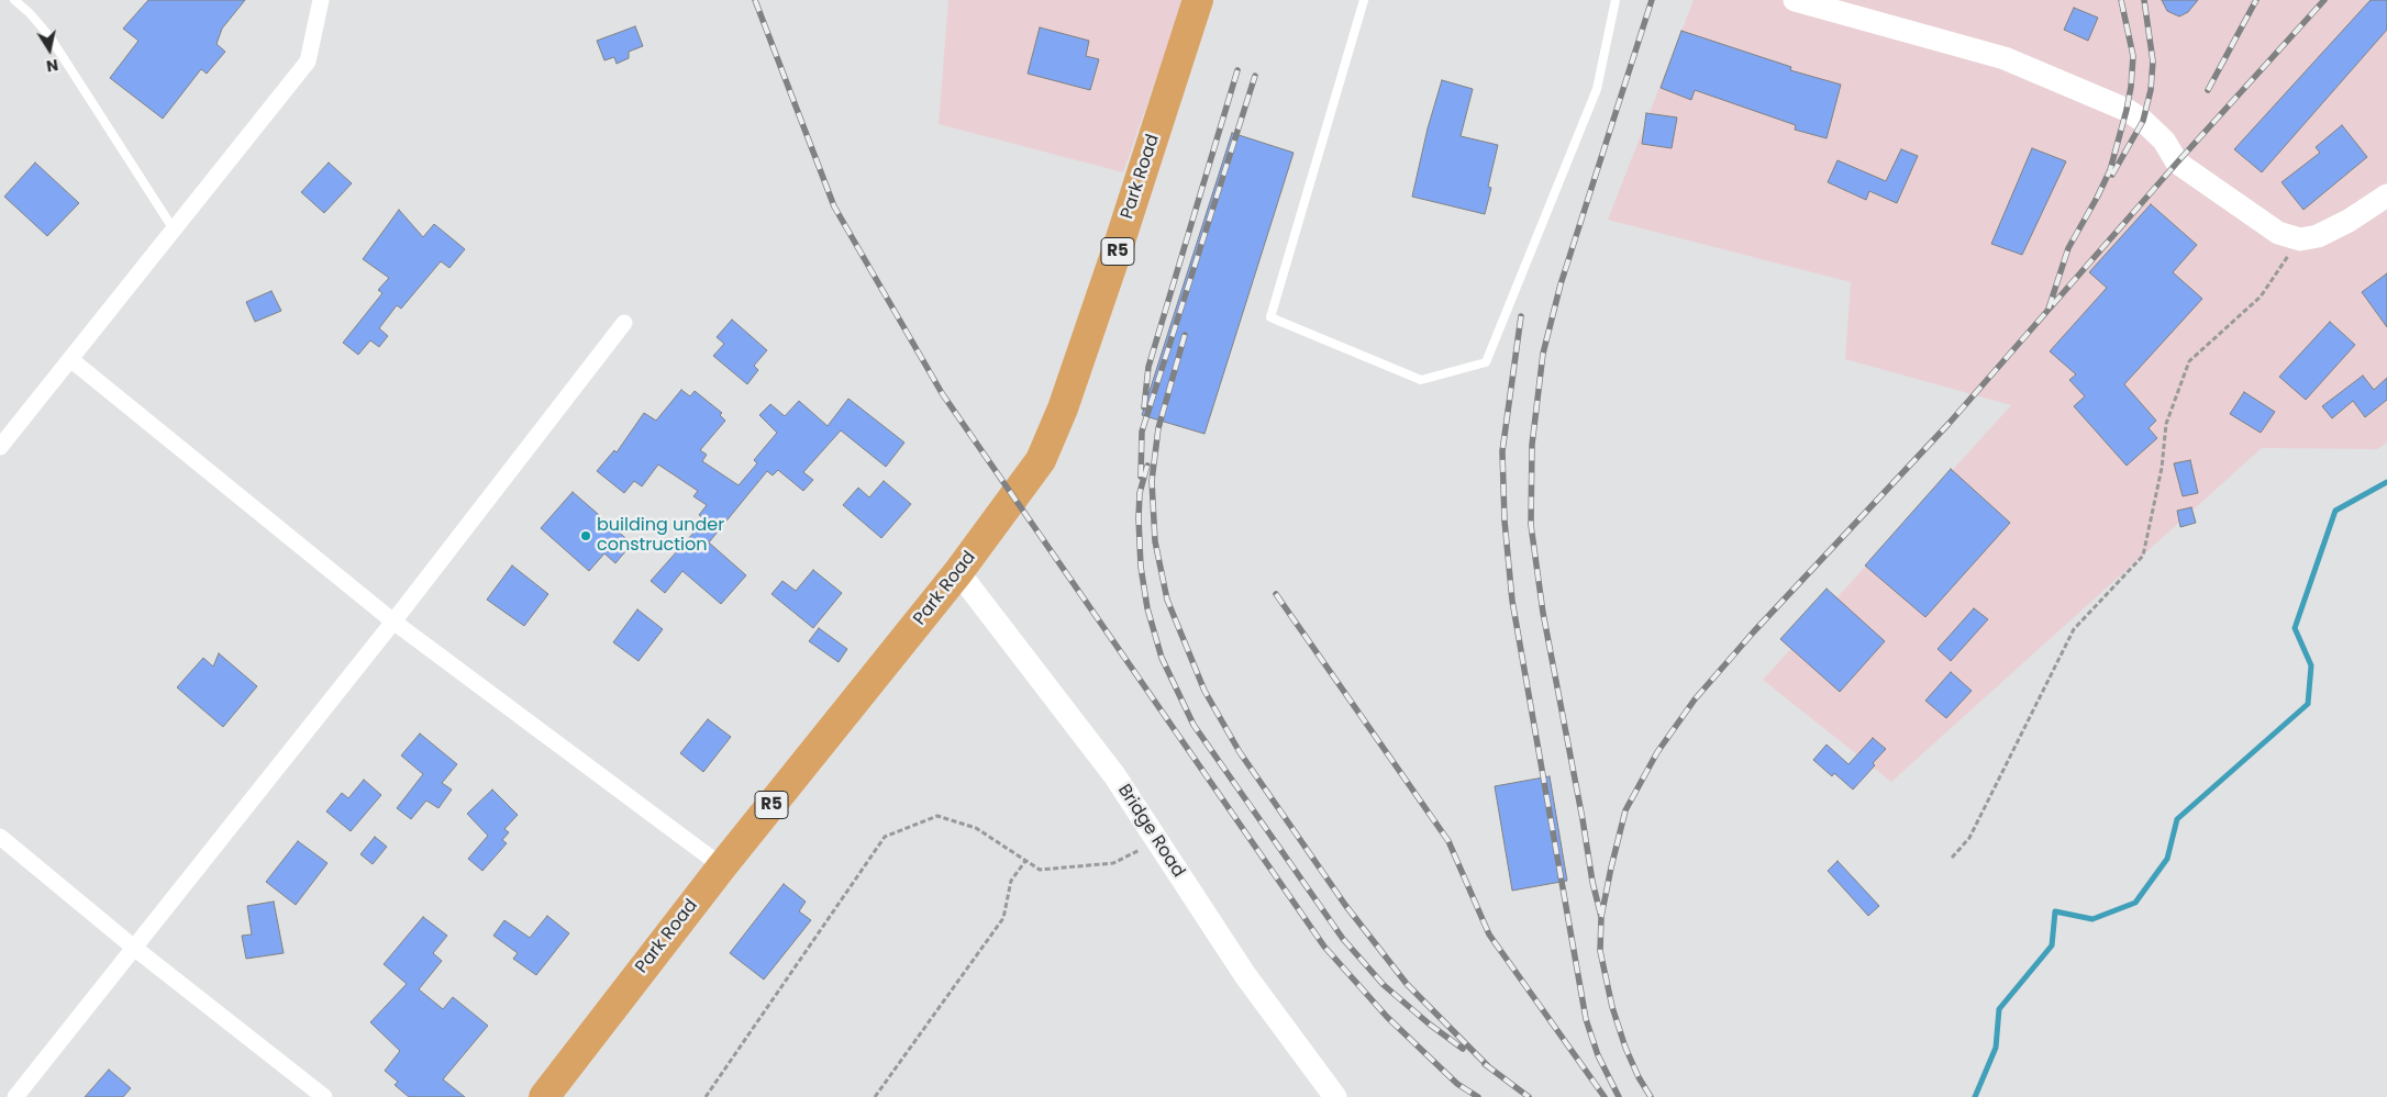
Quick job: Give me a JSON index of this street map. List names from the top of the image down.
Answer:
{
  "streets": {
    "highway": ["Park Road", "R5"],
    "street": ["Bridge Road"]
  },
  "crossings": [
    ["Park Road", "Bridge Road"]
  ],
  "places": ["building under construction"],
  "north": "bottom"
}
